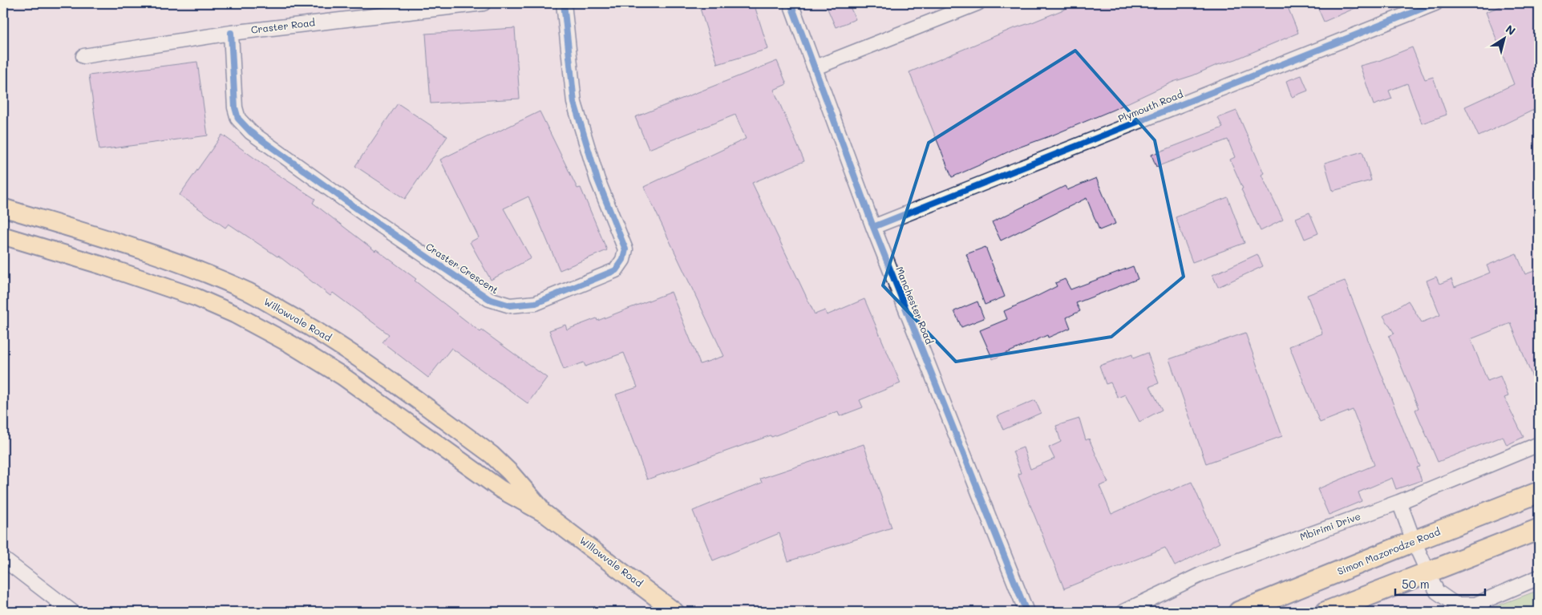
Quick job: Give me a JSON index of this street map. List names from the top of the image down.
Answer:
{
  "streets": {
    "highway": ["Simon Mazorodze Road"],
    "main road": ["Willowvale Road"],
    "street": [
      "Craster Road",
      "Plymouth Road",
      "Craster Crescent",
      "Manchester Road",
      "Mbirimi Drive"
    ]
  },
  "crossings": [
    ["Craster Road", "Craster Crescent"],
    ["Plymouth Road", "Manchester Road"]
  ],
  "scale_bar": "50 m",
  "north": "top right"
}
